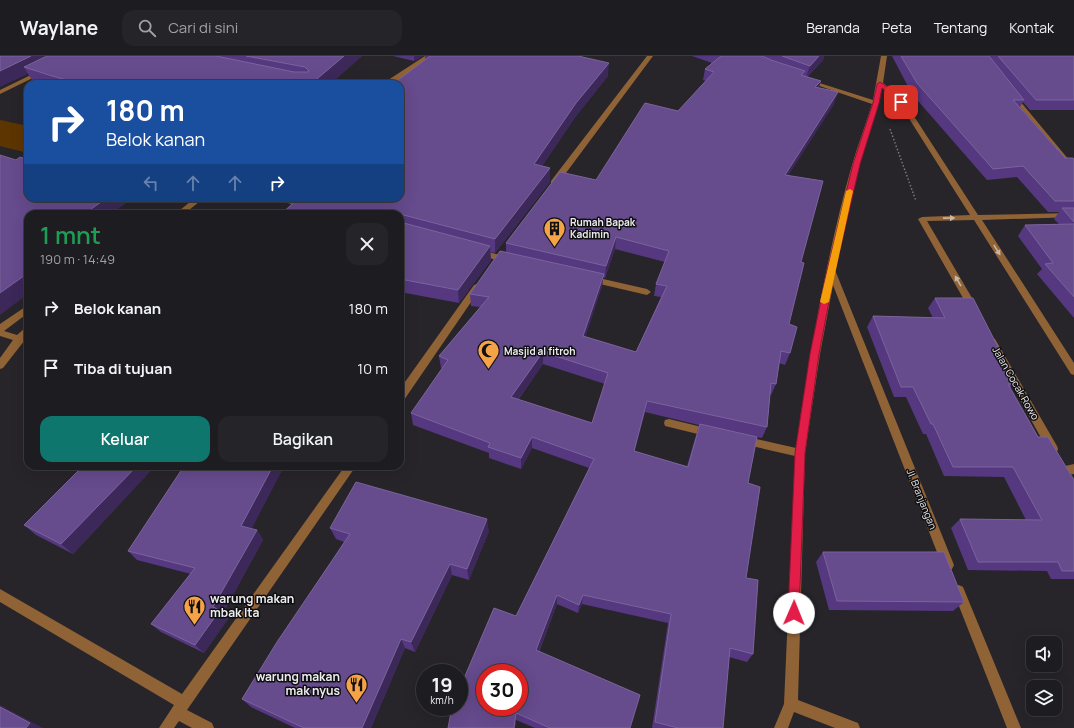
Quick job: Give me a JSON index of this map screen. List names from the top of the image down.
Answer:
{
  "streets": {
    "street": ["Jalan Cocak Rowo", "Jl. Branjangan"]
  },
  "places": {
    "building": ["Rumah Bapak Kadimin"],
    "mosque": ["Masjid al fitroh"],
    "restaurant": ["warung makan mbak Ita", "warung makan mak nyus"]
  },
  "page": {
    "header": "Waylane",
    "search": "Cari di sini",
    "nav": [
      "Beranda",
      "Peta",
      "Tentang",
      "Kontak"
    ],
    "turn": ["180 m", "Belok kanan"],
    "heading": ["1 mnt", "190 m · 14:49"],
    "list": [
      {
        "name": "Belok kanan",
        "value": "180 m"
      },
      {
        "name": "Tiba di tujuan",
        "value": "10 m"
      }
    ],
    "buttons": ["Keluar", "Bagikan"],
    "speed": "19 km/h",
    "limit": "30"
  }
}
